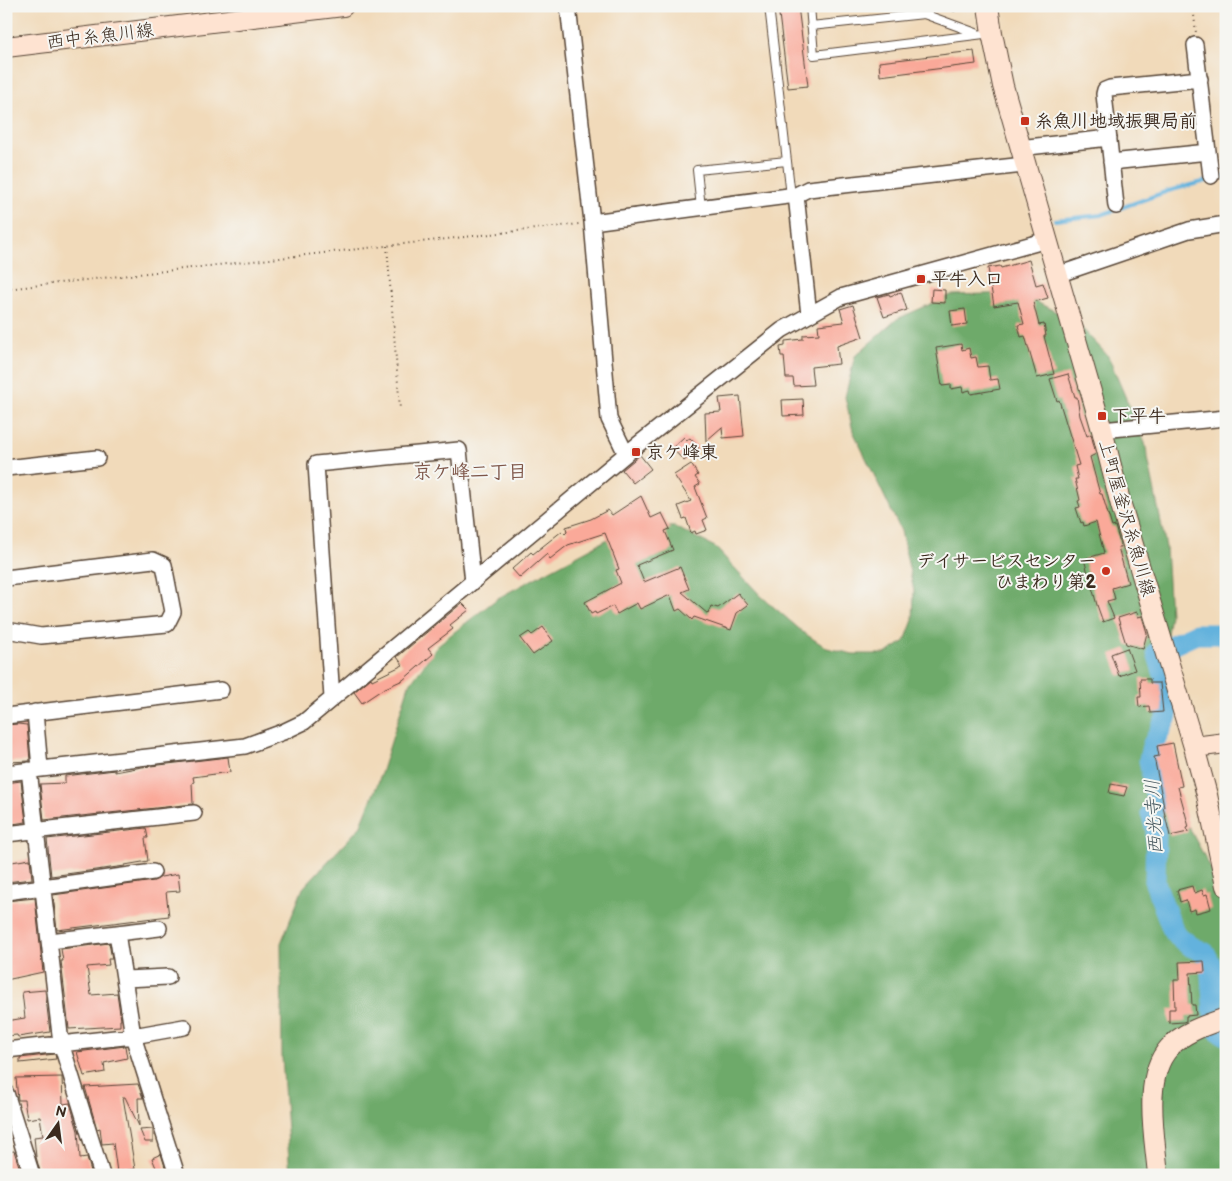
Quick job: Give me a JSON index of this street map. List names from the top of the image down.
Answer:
{
  "streets": {
    "main road": ["西中糸魚川線", "上町屋釜沢糸魚川線"]
  },
  "districts": ["京ケ峰二丁目"],
  "water": ["西光寺川"],
  "places": {
    "transit": [
      "糸魚川地域振興局前",
      "平牛入口",
      "下平牛",
      "京ケ峰東"
    ],
    "other": ["デイサービスセンター ひまわり第2"]
  },
  "north": "top"
}
